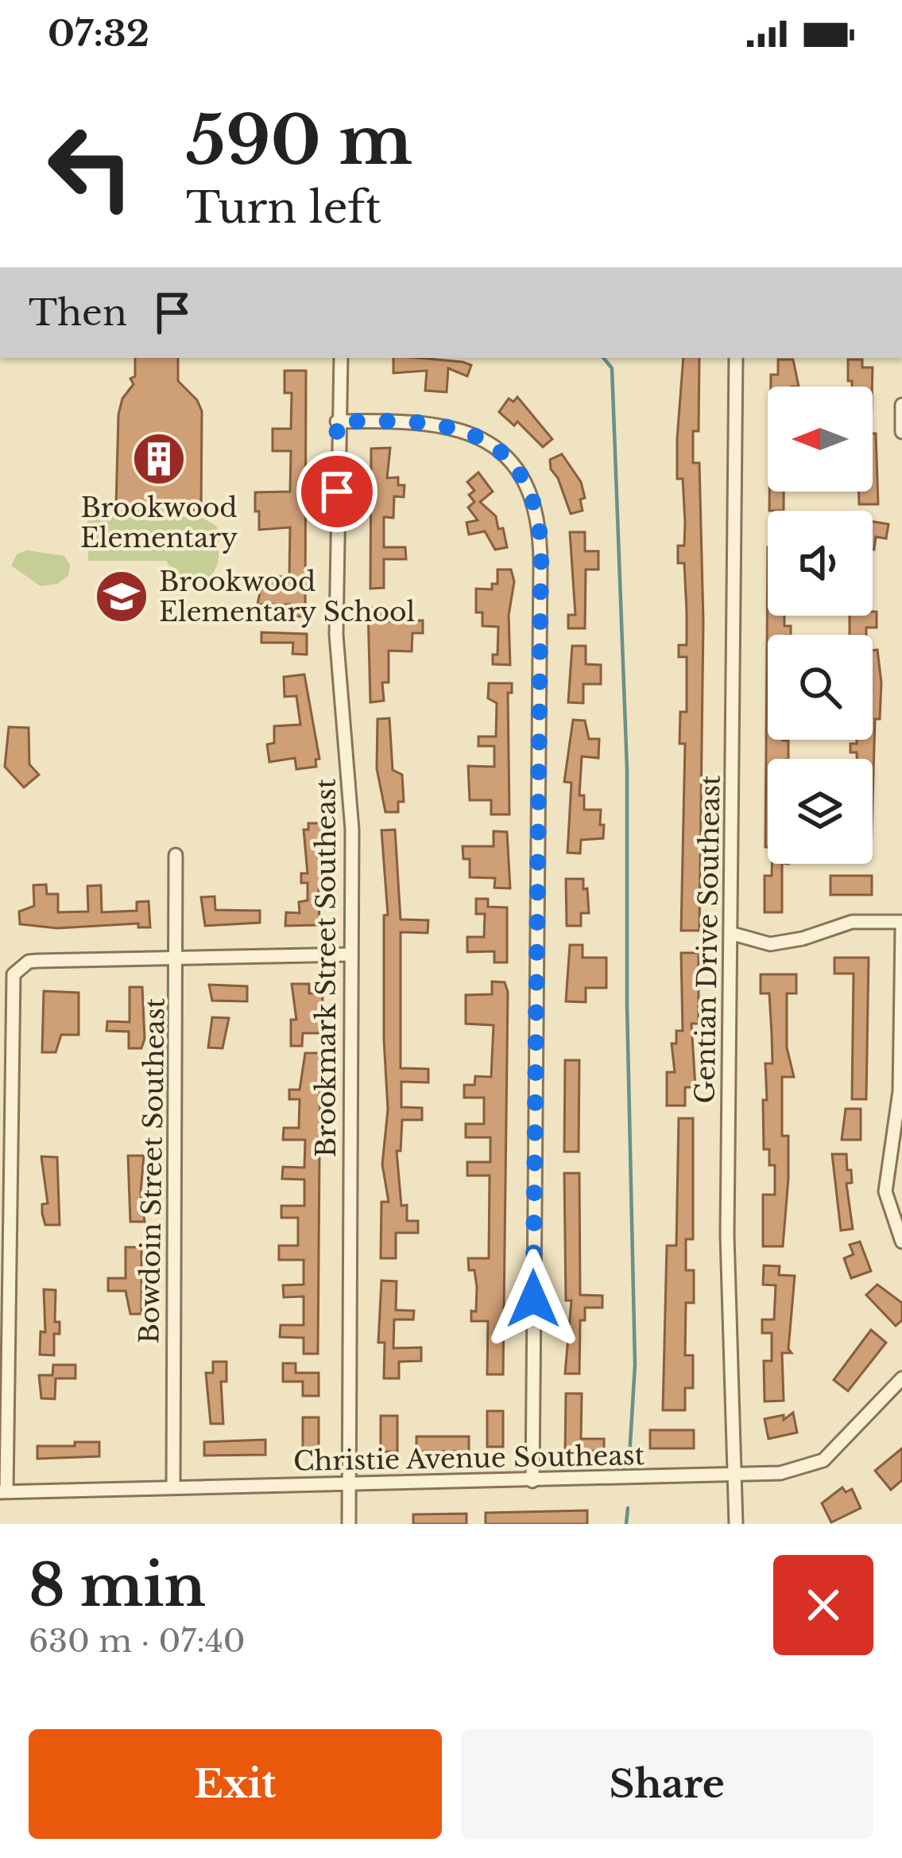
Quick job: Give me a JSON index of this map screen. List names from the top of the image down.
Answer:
{
  "streets": {
    "street": [
      "Gentian Drive Southeast",
      "Brookmark Street Southeast",
      "Bowdoin Street Southeast",
      "Christie Avenue Southeast"
    ]
  },
  "crossings": [
    ["Gentian Drive Southeast", "Christie Avenue Southeast"],
    ["Brookmark Street Southeast", "Christie Avenue Southeast"],
    ["Bowdoin Street Southeast", "Christie Avenue Southeast"]
  ],
  "places": {
    "building": ["Brookwood Elementary"],
    "school or university": ["Brookwood Elementary School"]
  },
  "north": "left",
  "page": {
    "status": "07:32",
    "turn": ["590 m", "Turn left"],
    "then": "Then",
    "heading": ["8 min", "630 m · 07:40"],
    "buttons": ["Exit", "Share"]
  }
}
